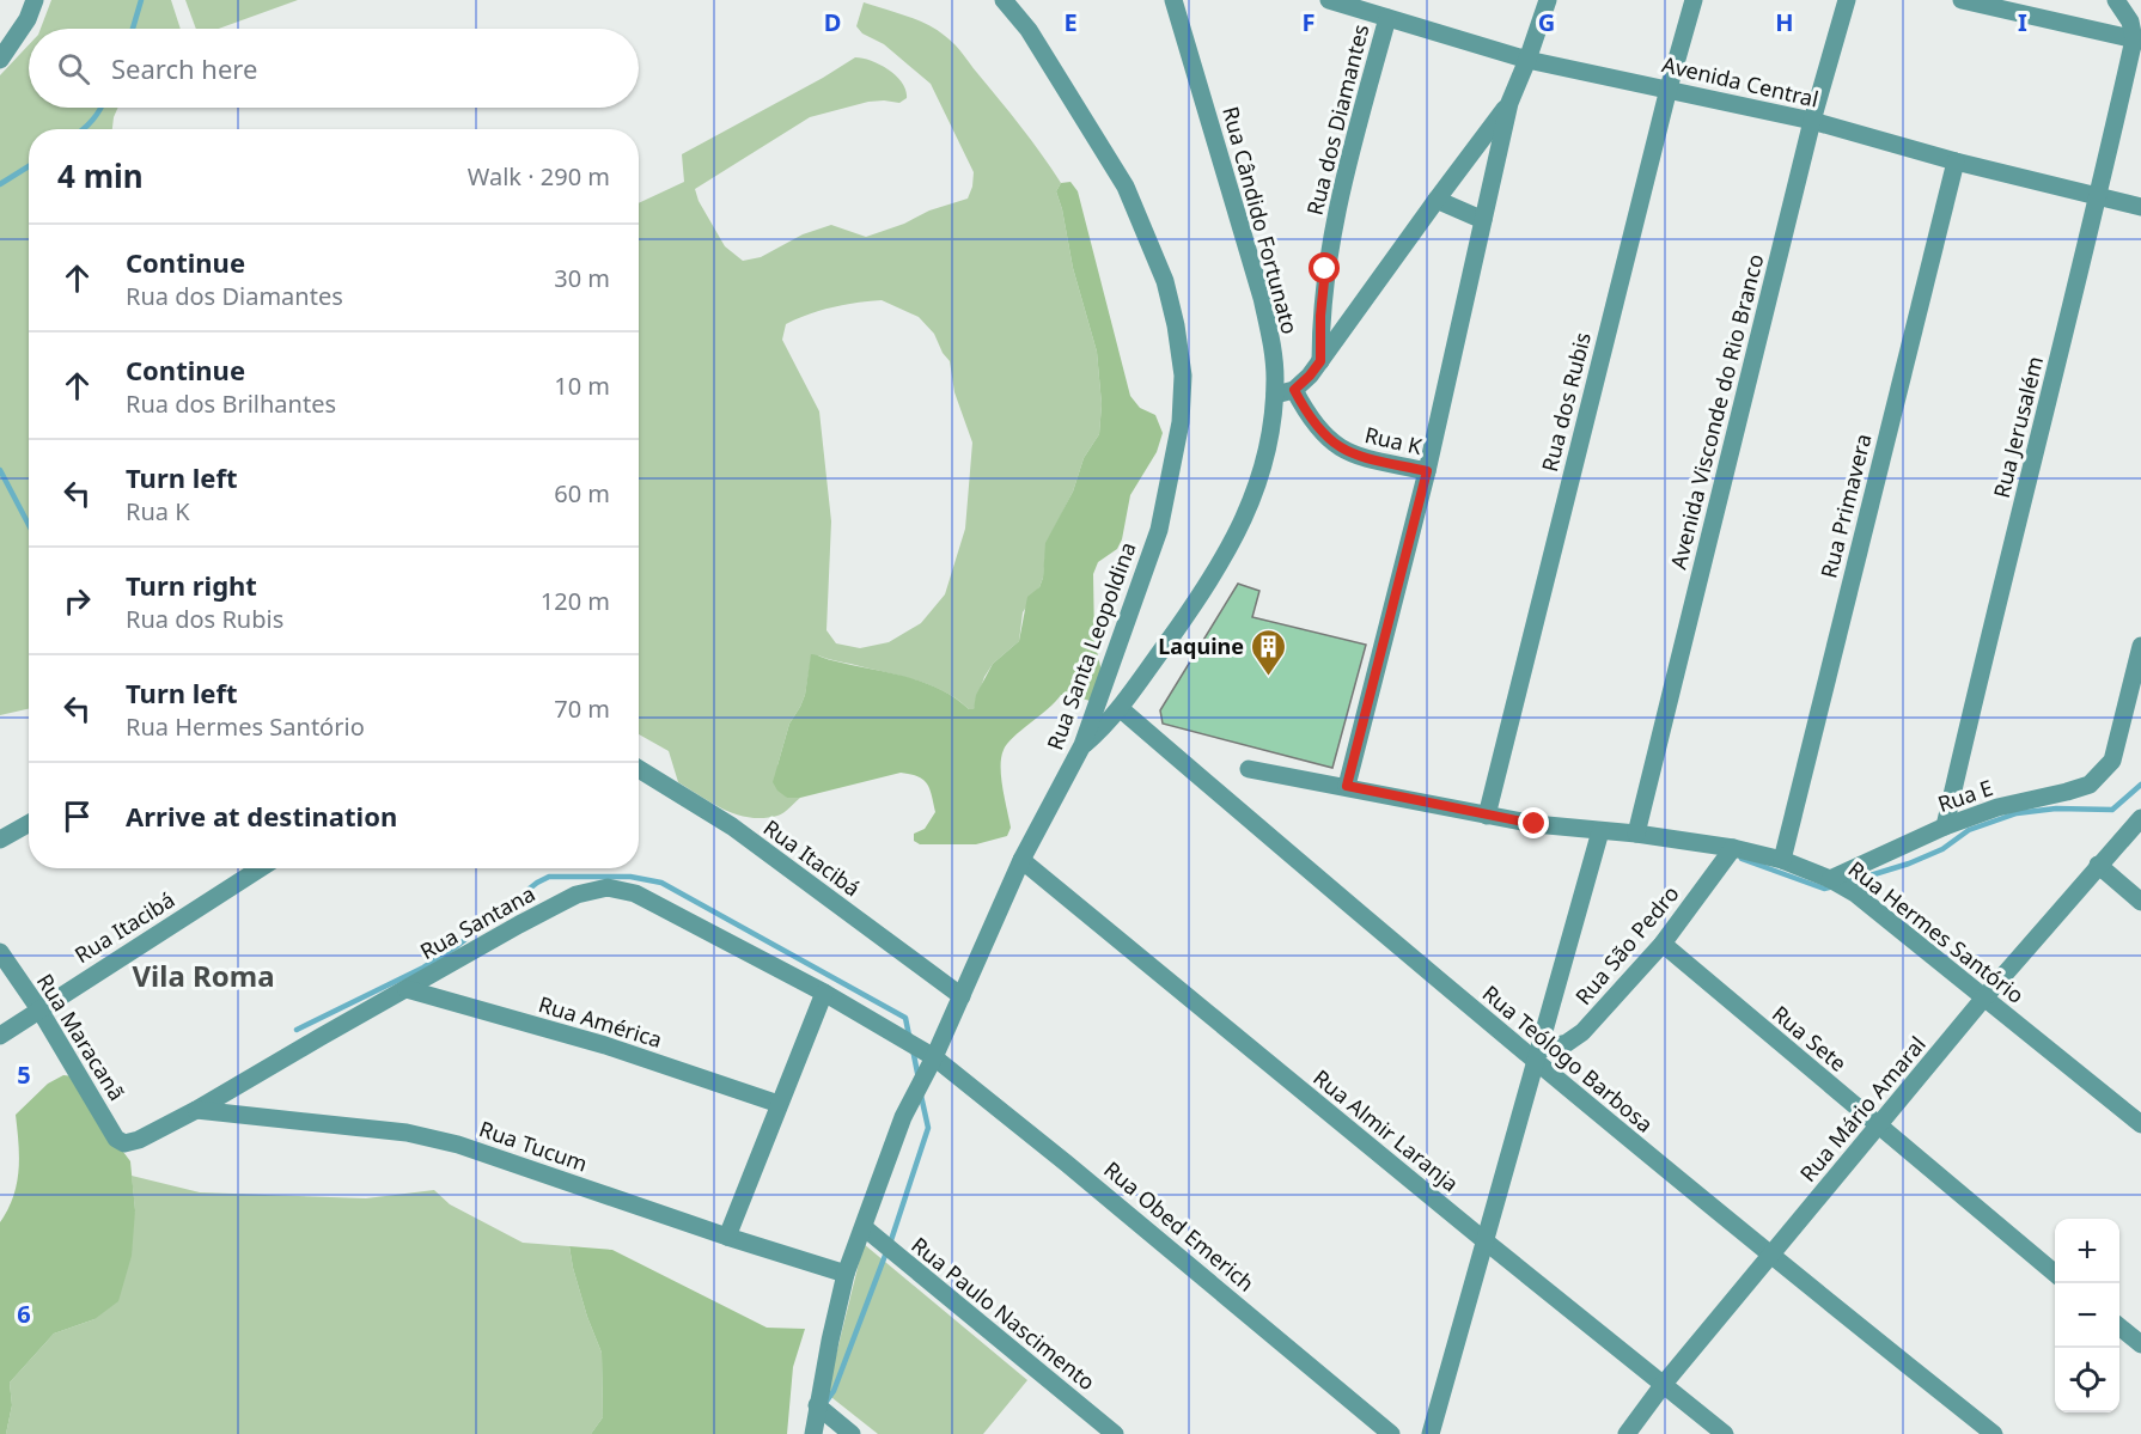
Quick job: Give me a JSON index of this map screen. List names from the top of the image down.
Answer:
{
  "streets": {
    "street": [
      "Avenida Central",
      "Rua dos Diamantes",
      "Rua Cândido Fortunato",
      "Rua dos Rubis",
      "Avenida Visconde do Rio Branco",
      "Rua Jerusalém",
      "Rua K",
      "Rua Primavera",
      "Rua Santa Leopoldina",
      "Rua E",
      "Rua Itacibá",
      "Rua Santana",
      "Rua Hermes Santório",
      "Rua São Pedro",
      "Rua América",
      "Rua Maracanã",
      "Rua Sete",
      "Rua Teólogo Barbosa",
      "Rua Mário Amaral",
      "Rua Almir Laranja",
      "Rua Tucum",
      "Rua Obed Emerich",
      "Rua Paulo Nascimento"
    ]
  },
  "crossings": [
    ["Avenida Central", "Rua dos Diamantes"],
    ["Avenida Central", "Rua dos Rubis"],
    ["Avenida Central", "Avenida Visconde do Rio Branco"],
    ["Avenida Central", "Rua Jerusalém"],
    ["Avenida Central", "Rua Primavera"],
    ["Rua Cândido Fortunato", "Rua Santa Leopoldina"],
    ["Rua Cândido Fortunato", "Rua Teólogo Barbosa"],
    ["Rua dos Rubis", "Rua Hermes Santório"],
    ["Avenida Visconde do Rio Branco", "Rua Hermes Santório"],
    ["Rua Jerusalém", "Rua E"],
    ["Rua Primavera", "Rua Hermes Santório"],
    ["Rua Santa Leopoldina", "Rua Itacibá"],
    ["Rua Santa Leopoldina", "Rua Santana"],
    ["Rua Santa Leopoldina", "Rua Almir Laranja"],
    ["Rua Santa Leopoldina", "Rua Tucum"],
    ["Rua Santa Leopoldina", "Rua Obed Emerich"],
    ["Rua Santa Leopoldina", "Rua Paulo Nascimento"],
    ["Rua E", "Rua Hermes Santório"],
    ["Rua Itacibá", "Rua Maracanã"],
    ["Rua Santana", "Rua América"],
    ["Rua Santana", "Rua Maracanã"],
    ["Rua Santana", "Rua Tucum"],
    ["Rua Santana", "Rua Obed Emerich"],
    ["Rua Hermes Santório", "Rua São Pedro"],
    ["Rua Hermes Santório", "Rua Mário Amaral"],
    ["Rua São Pedro", "Rua Sete"],
    ["Rua São Pedro", "Rua Teólogo Barbosa"],
    ["Rua Sete", "Rua Mário Amaral"],
    ["Rua Teólogo Barbosa", "Rua Mário Amaral"],
    ["Rua Mário Amaral", "Rua Almir Laranja"]
  ],
  "districts": ["Vila Roma"],
  "places": {
    "building": ["Laquine"]
  },
  "page": {
    "search": "Search here",
    "heading": ["4 min", "Walk · 290 m"],
    "list": [
      ["Continue", "Rua dos Diamantes", "30 m"],
      ["Continue", "Rua dos Brilhantes", "10 m"],
      ["Turn left", "Rua K", "60 m"],
      ["Turn right", "Rua dos Rubis", "120 m"],
      ["Turn left", "Rua Hermes Santório", "70 m"],
      "Arrive at destination"
    ],
    "map_buttons": ["+", "−"]
  },
  "grid": {
    "columns": [
      "D",
      "E",
      "F",
      "G",
      "H",
      "I"
    ],
    "rows": ["5", "6"]
  }
}
